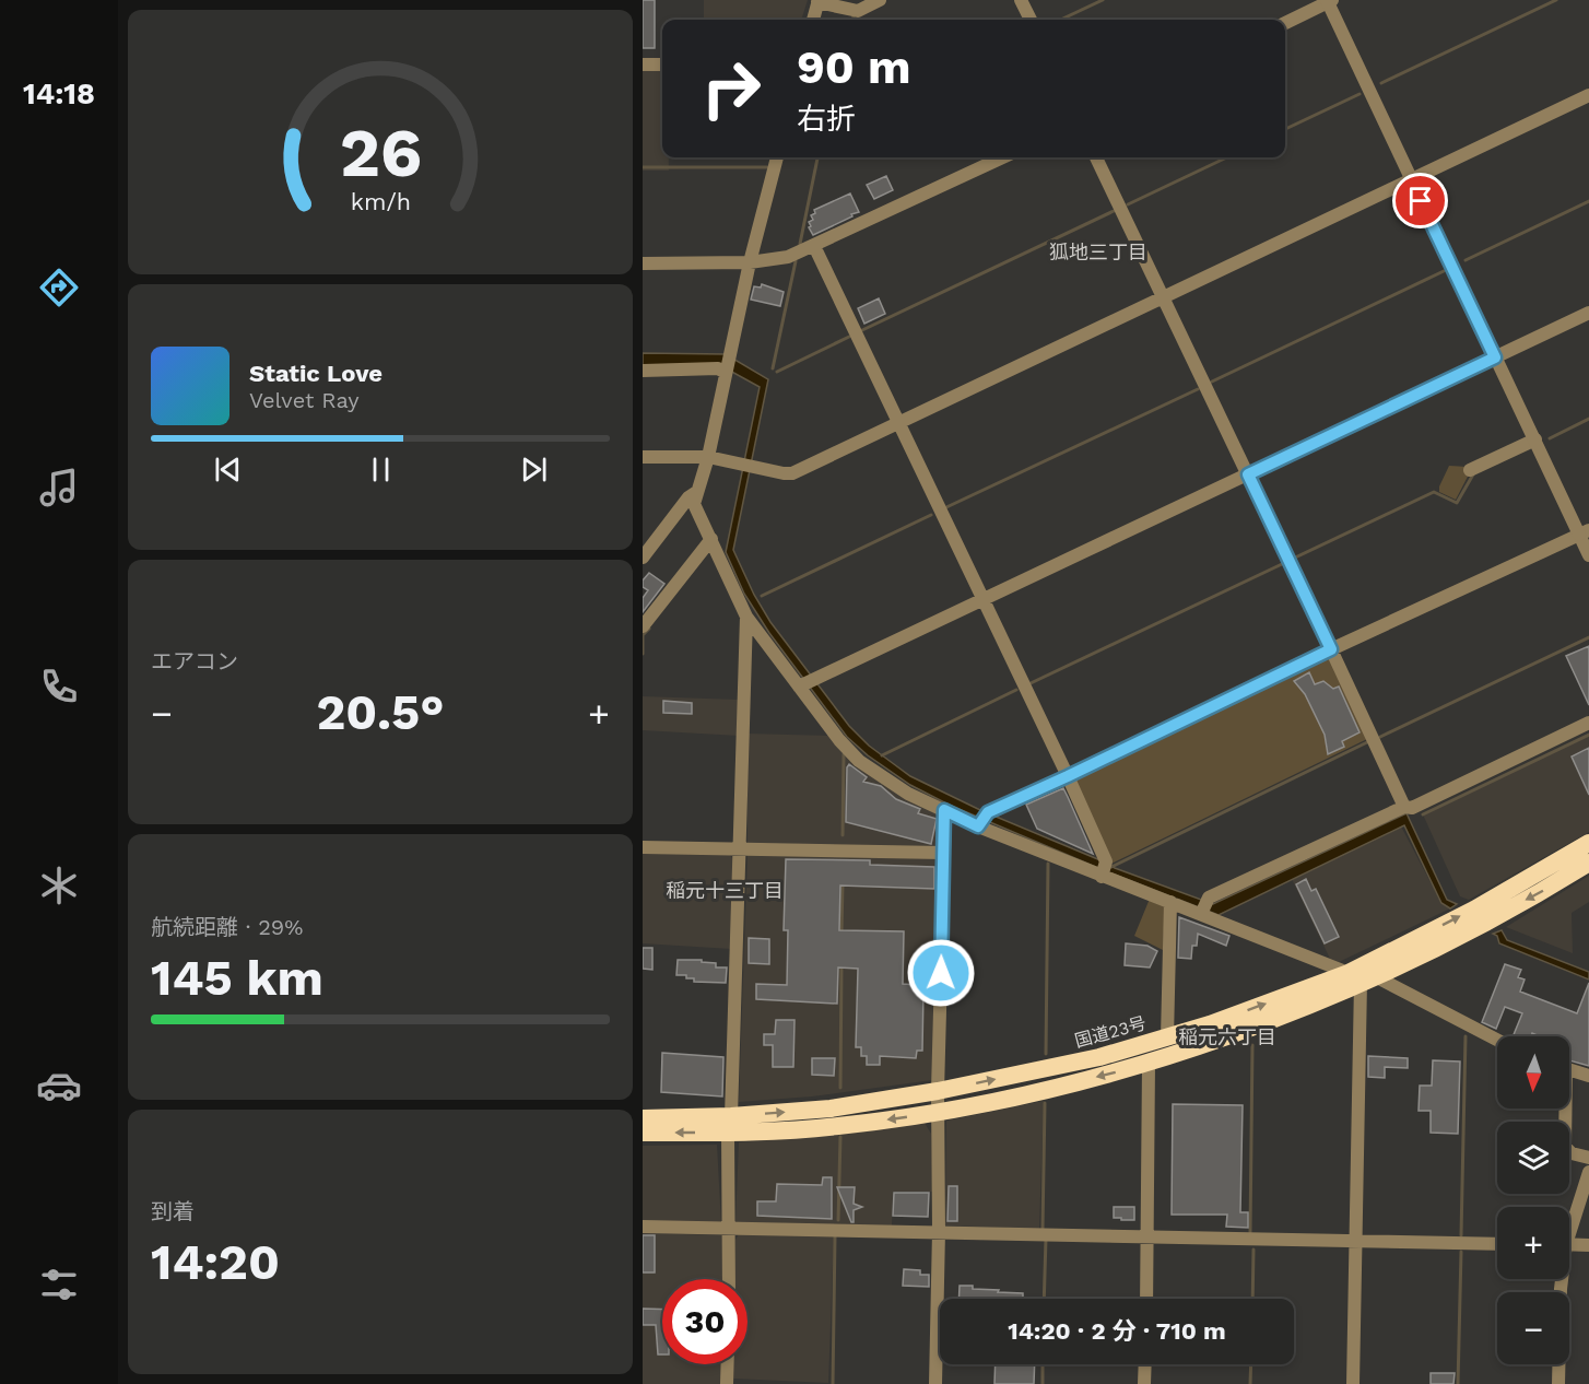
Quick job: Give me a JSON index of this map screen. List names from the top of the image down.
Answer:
{
  "streets": {
    "highway": ["国道23号"]
  },
  "districts": ["狐地三丁目", "稲元十三丁目", "稲元六丁目"],
  "north": "bottom",
  "page": {
    "tabs": "14:18",
    "turn": ["90 m", "右折"],
    "song": ["Static Love", "Velvet Ray"],
    "tile": [
      "エアコン",
      ["航続距離 · 29%", "145 km"],
      ["到着", "14:20"]
    ],
    "heat": ["−", "20.5°", "+"],
    "map_buttons": ["+", "−"],
    "limit": "30",
    "trip": "14:20 · 2 分 · 710 m",
    "gauge": ["26", "km/h"]
  }
}
